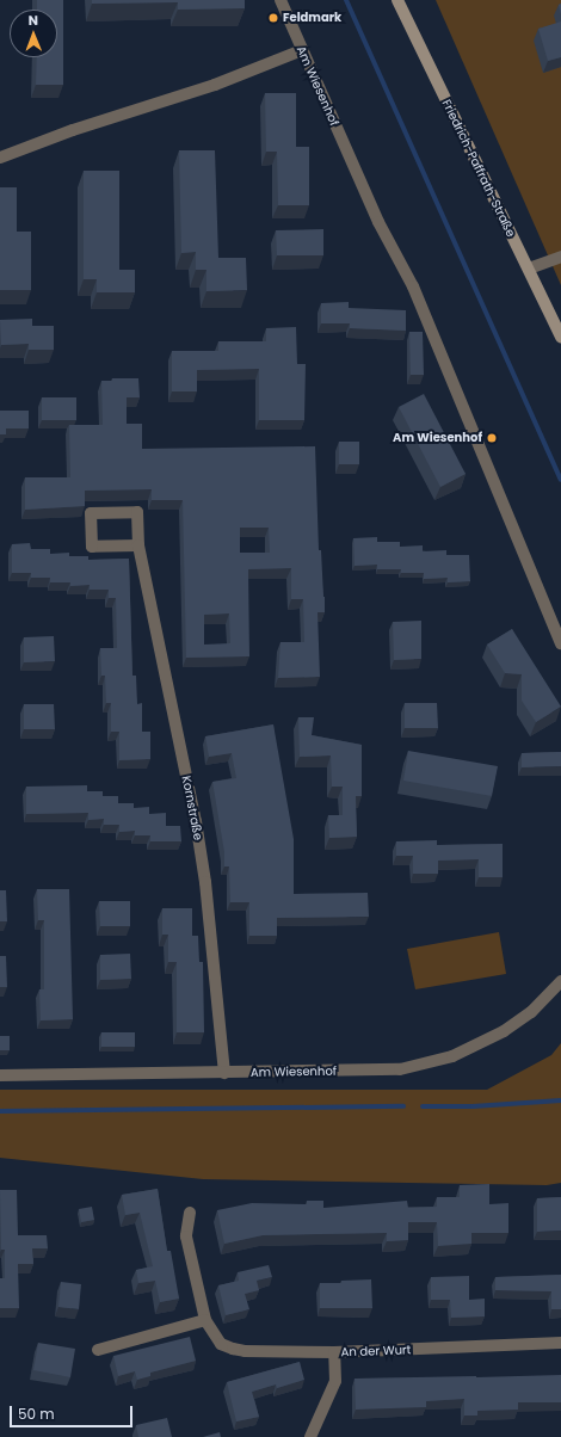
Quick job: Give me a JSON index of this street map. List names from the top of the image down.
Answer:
{
  "streets": {
    "main road": ["Friedrich-Paffrath-Straße"],
    "street": ["Am Wiesenhof", "Kornstraße", "An der Wurt"]
  },
  "crossings": [
    ["Am Wiesenhof", "Kornstraße"]
  ],
  "places": ["Feldmark", "Am Wiesenhof"],
  "scale_bar": "50 m",
  "north": "top"
}
